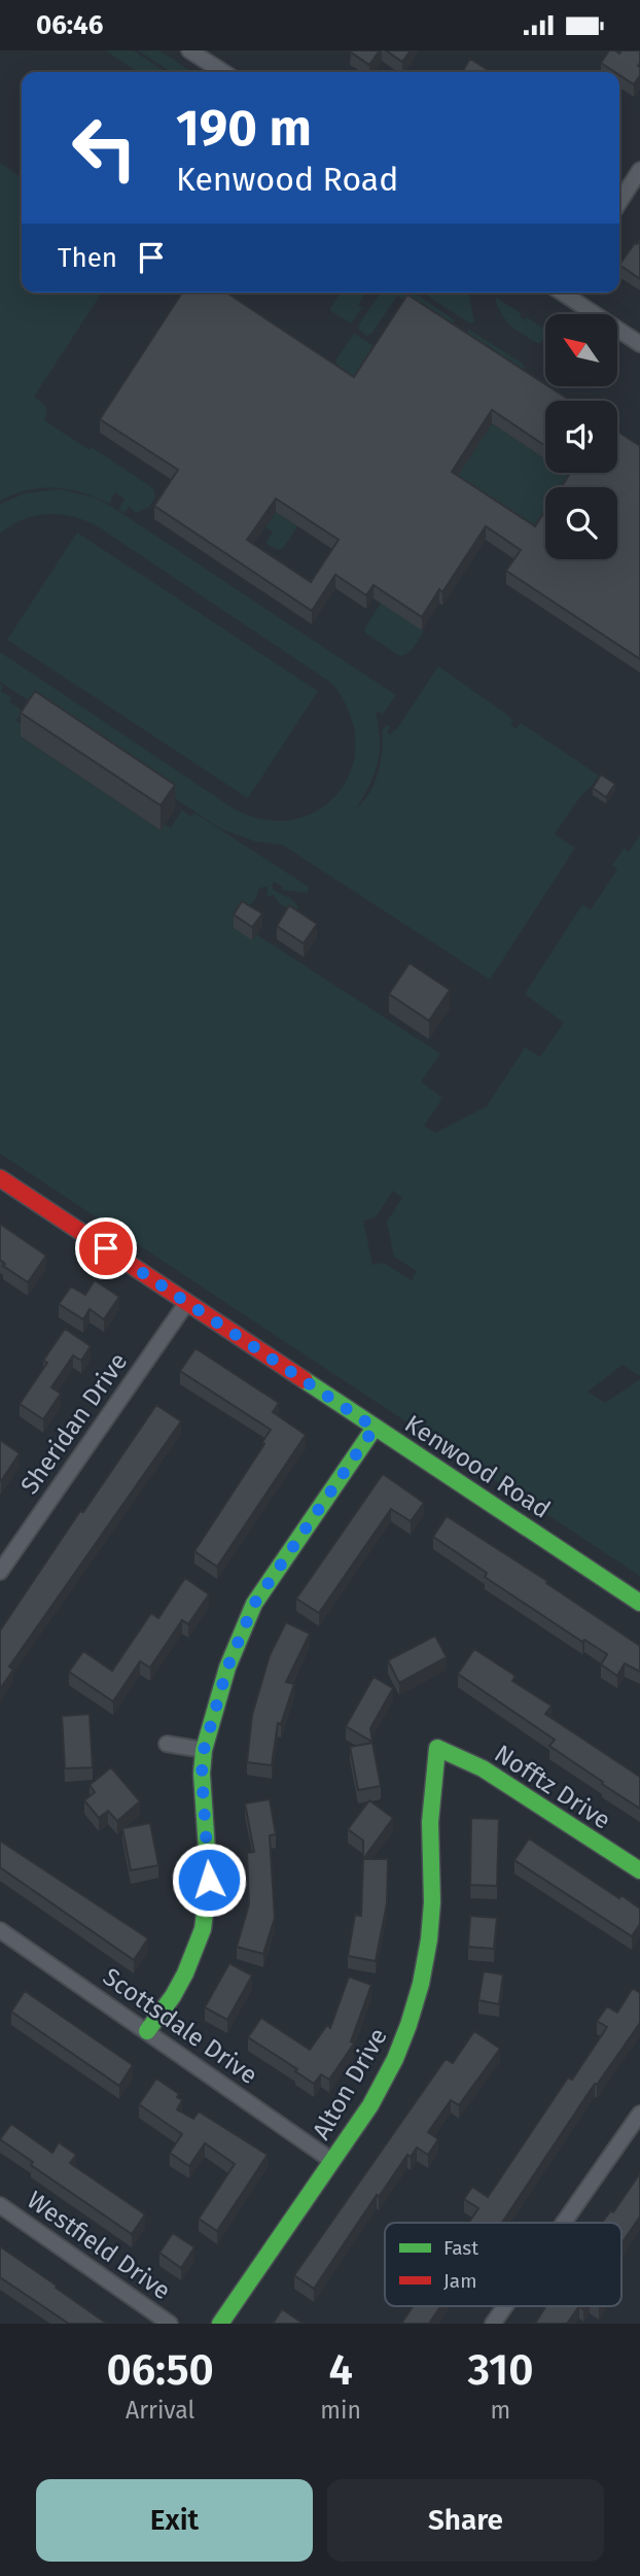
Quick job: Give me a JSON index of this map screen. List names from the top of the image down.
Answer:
{
  "streets": {
    "street": [
      "Sheridan Drive",
      "Kenwood Road",
      "Nofftz Drive",
      "Scottsdale Drive",
      "Alton Drive",
      "Westfield Drive"
    ]
  },
  "crossings": [
    ["Sheridan Drive", "Kenwood Road"],
    ["Nofftz Drive", "Alton Drive"],
    ["Scottsdale Drive", "Alton Drive"]
  ],
  "legend": ["Fast", "Jam"],
  "north": "top left",
  "page": {
    "status": "06:46",
    "turn": ["190 m", "Kenwood Road"],
    "then": "Then",
    "eta": [
      "06:50",
      "Arrival",
      "4",
      "min",
      "310",
      "m"
    ],
    "buttons": ["Exit", "Share"]
  }
}
